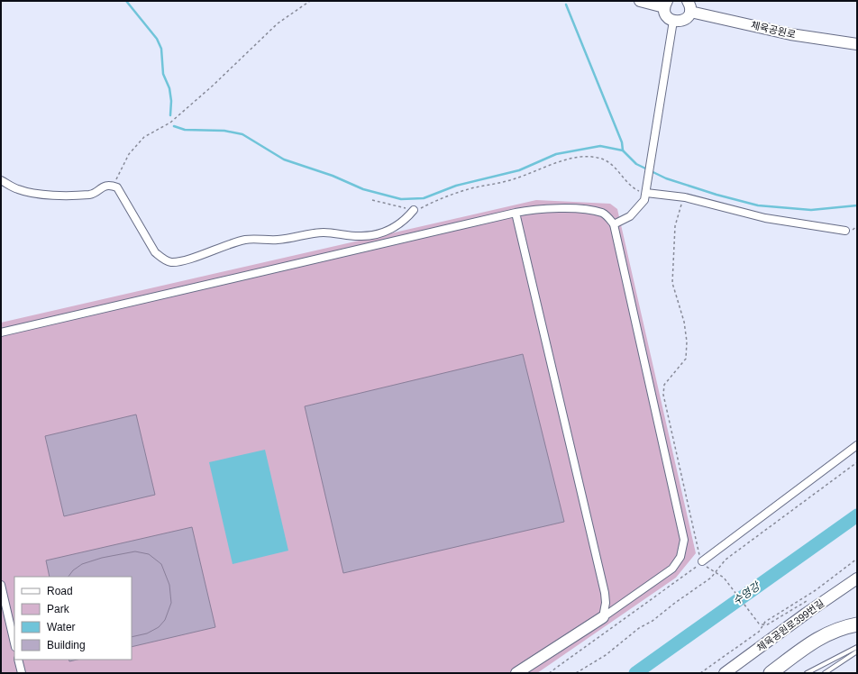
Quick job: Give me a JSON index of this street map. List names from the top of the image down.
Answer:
{
  "streets": {
    "street": ["체육공원로", "체육공원로399번길"]
  },
  "water": ["수영강"],
  "legend": [
    "Road",
    "Park",
    "Water",
    "Building"
  ]
}
